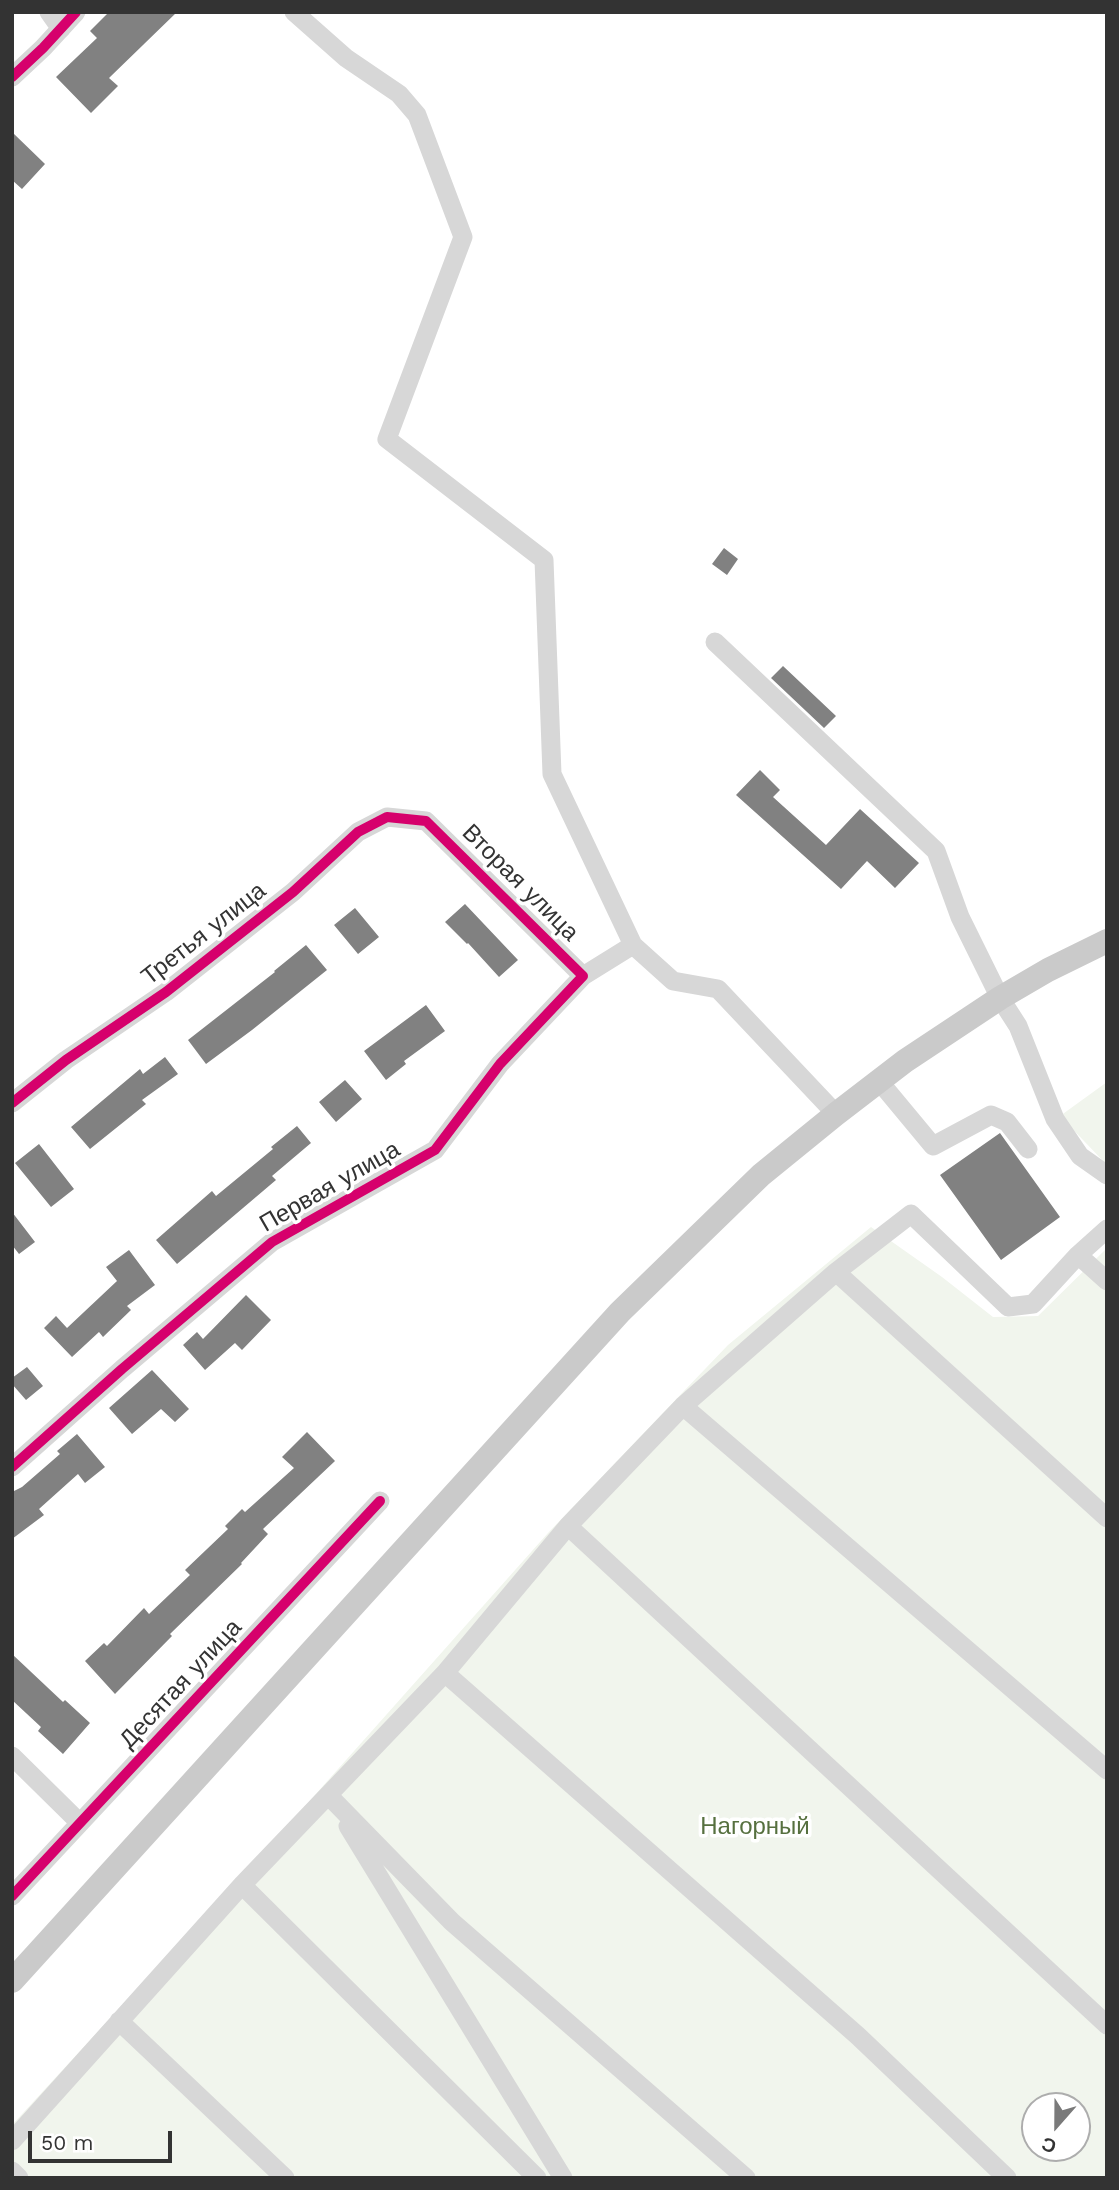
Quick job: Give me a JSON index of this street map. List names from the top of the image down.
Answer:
{
  "streets": {
    "street": [
      "Вторая улица",
      "Третья улица",
      "Первая улица",
      "Десятая улица"
    ]
  },
  "crossings": [
    ["Вторая улица", "Третья улица"],
    ["Вторая улица", "Первая улица"]
  ],
  "parks": ["Нагорный"],
  "scale_bar": "50 m",
  "north": "bottom"
}
